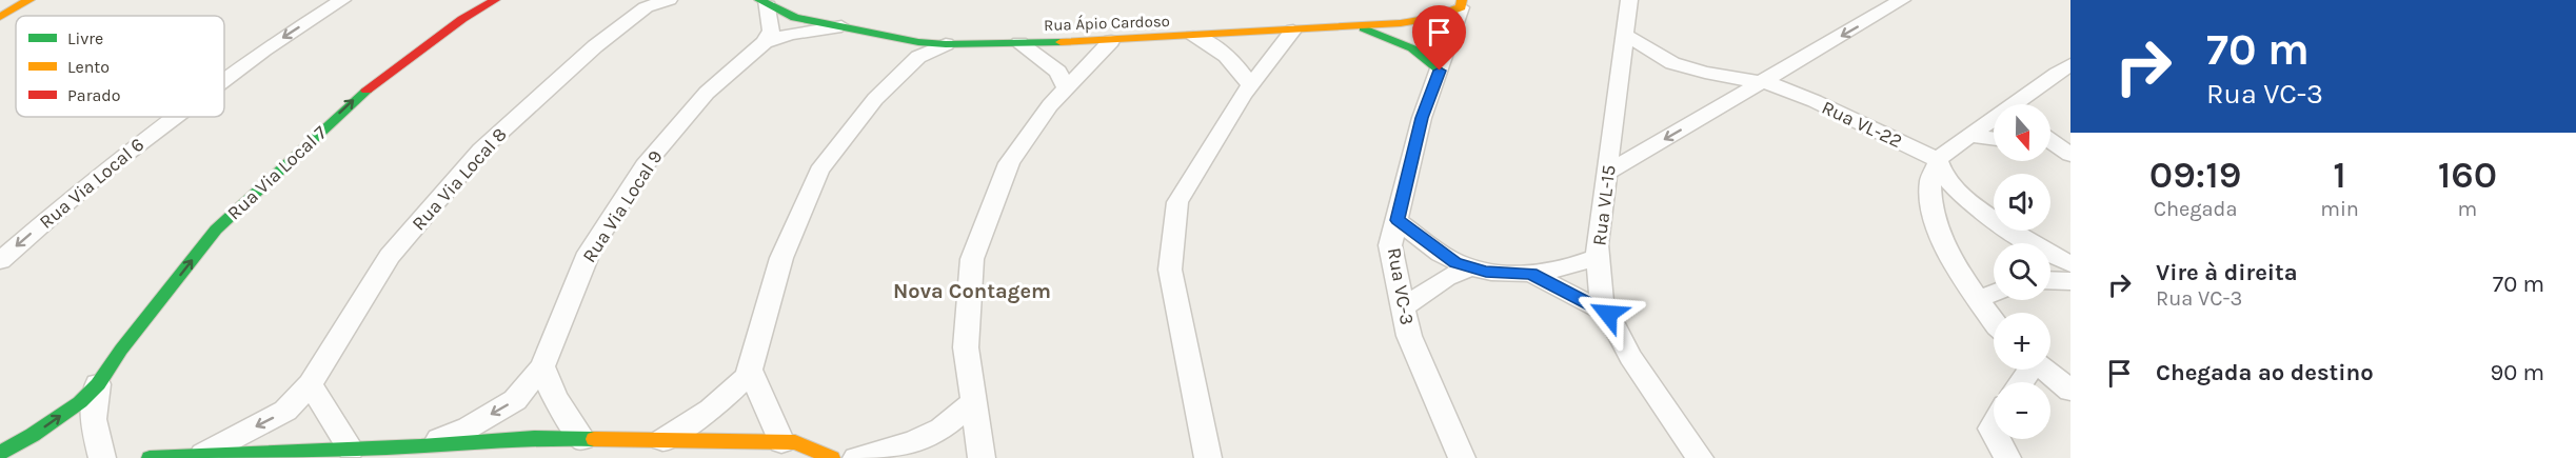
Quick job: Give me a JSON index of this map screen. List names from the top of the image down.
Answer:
{
  "streets": {
    "street": [
      "Rua Ápio Cardoso",
      "Rua VL-22",
      "Rua Via Local 7",
      "Rua Via Local 8",
      "Rua Via Local 6",
      "Rua VL-15",
      "Rua Via Local 9",
      "Rua VC-3"
    ]
  },
  "crossings": [
    ["Rua Ápio Cardoso", "Rua Via Local 9"],
    ["Rua Ápio Cardoso", "Rua VC-3"],
    ["Rua VL-22", "Rua VL-15"]
  ],
  "one_way": ["Rua Via Local 7", "Rua Via Local 6"],
  "districts": ["Nova Contagem"],
  "legend": ["Livre", "Lento", "Parado"],
  "north": "bottom",
  "page": {
    "turn": ["70 m", "Rua VC-3"],
    "map_buttons": ["+", "−"],
    "eta": [
      "09:19",
      "Chegada",
      "1",
      "min",
      "160",
      "m"
    ],
    "list": [
      {
        "name": "Vire à direita",
        "note": "Rua VC-3",
        "value": "70 m"
      },
      {
        "name": "Chegada ao destino",
        "value": "90 m"
      }
    ]
  }
}
